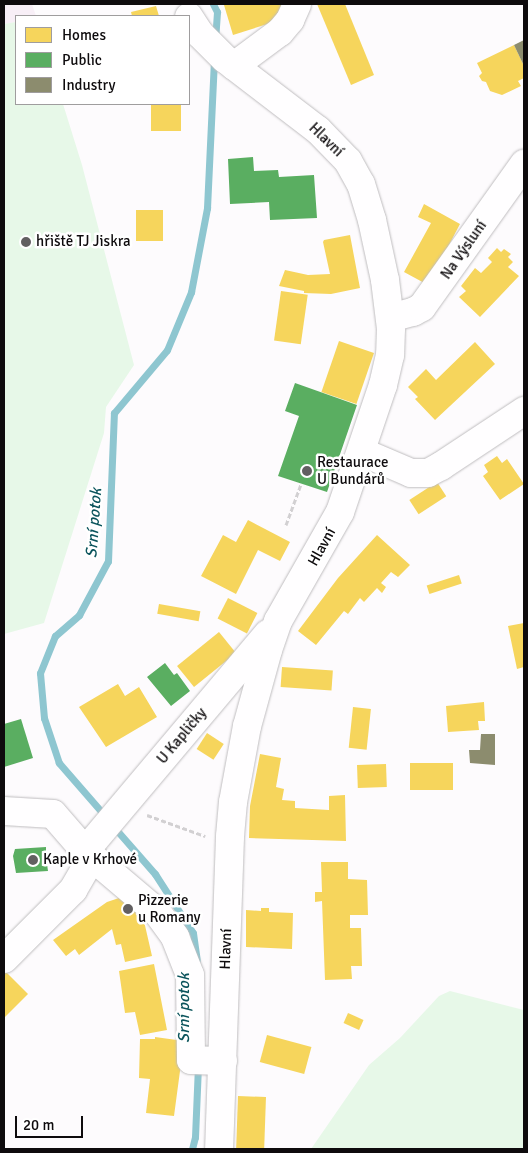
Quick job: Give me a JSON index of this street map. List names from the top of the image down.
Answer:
{
  "streets": {
    "street": ["Hlavní", "Na Výsluní", "U Kapličky"]
  },
  "crossings": [
    ["Hlavní", "Na Výsluní"],
    ["Hlavní", "U Kapličky"]
  ],
  "water": ["Srní potok"],
  "places": [
    "hřiště TJ Jiskra",
    "Restaurace U Bundárů",
    "Kaple v Krhové",
    "Pizzerie u Romany"
  ],
  "legend": ["Homes", "Public", "Industry"],
  "scale_bar": "20 m"
}
